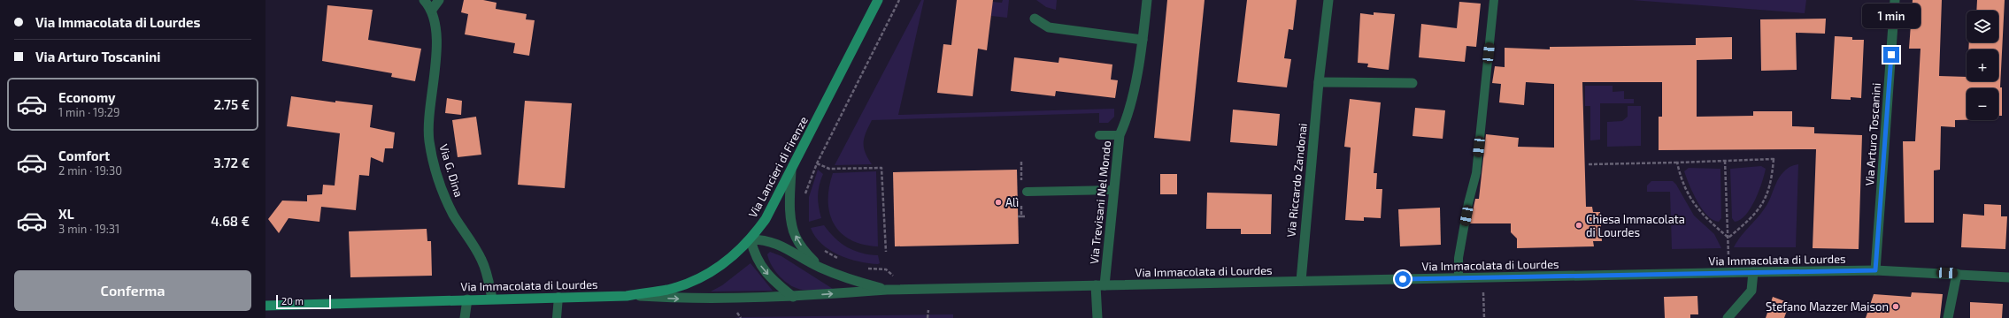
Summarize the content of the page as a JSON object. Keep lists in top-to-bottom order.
{
  "streets": {
    "main road": ["Via Lancieri di Firenze", "Via Immacolata di Lourdes"],
    "street": [
      "Via Arturo Toscanini",
      "Via G. Dina",
      "Via Riccardo Zandonai",
      "Via Trevisani Nel Mondo"
    ]
  },
  "crossings": [
    ["Via Arturo Toscanini", "Via Immacolata di Lourdes"],
    ["Via Lancieri di Firenze", "Via Immacolata di Lourdes"],
    ["Via G. Dina", "Via Immacolata di Lourdes"],
    ["Via Riccardo Zandonai", "Via Immacolata di Lourdes"],
    ["Via Trevisani Nel Mondo", "Via Immacolata di Lourdes"]
  ],
  "places": ["Alì", "Chiesa Immacolata di Lourdes", "Stefano Mazzer Maison"],
  "scale_bar": "20 m",
  "page": {
    "banner": ["Via Immacolata di Lourdes", "Via Arturo Toscanini"],
    "bubble": "1 min",
    "map_buttons": ["+", "−"],
    "list": [
      {
        "name": "Economy",
        "note": "1 min · 19:29",
        "value": "2.75 €"
      },
      {
        "name": "Comfort",
        "note": "2 min · 19:30",
        "value": "3.72 €"
      },
      {
        "name": "XL",
        "note": "3 min · 19:31",
        "value": "4.68 €"
      }
    ],
    "buttons": "Conferma",
    "scale": "20 m"
  }
}
